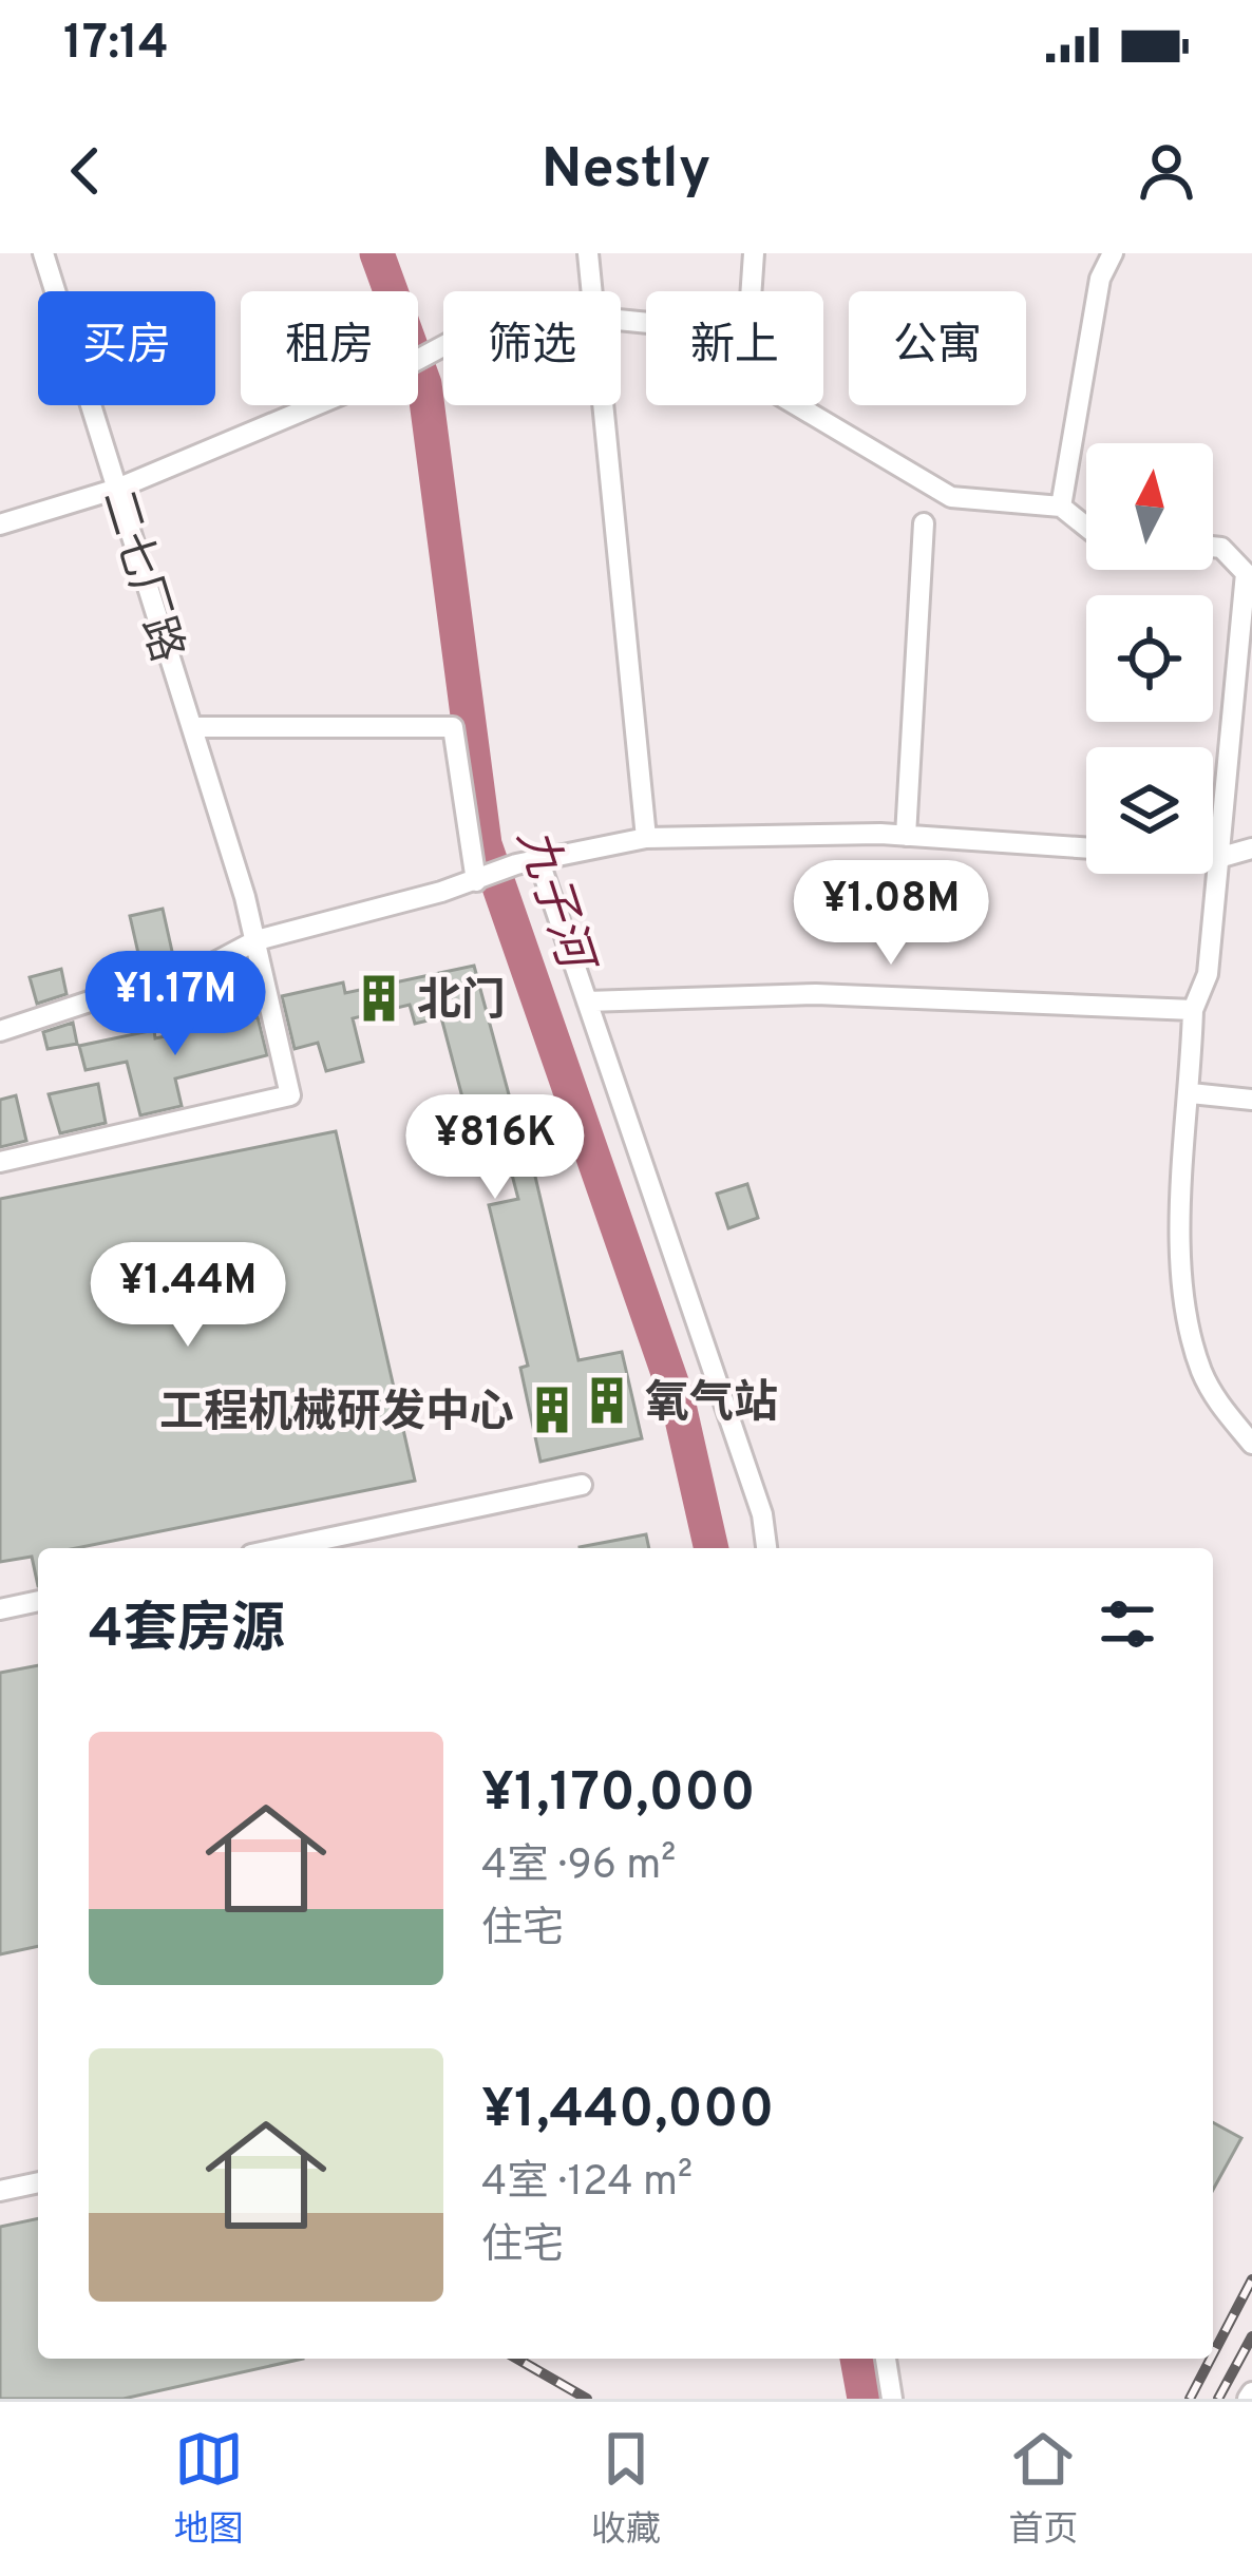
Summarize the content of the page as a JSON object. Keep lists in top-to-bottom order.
{
  "streets": {
    "street": ["二七厂路"]
  },
  "water": ["九子河"],
  "places": {
    "building": ["北门", "氧气站", "工程机械研发中心"]
  },
  "north": "top",
  "page": {
    "status": "17:14",
    "header": "Nestly",
    "chip": [
      "买房",
      "租房",
      "筛选",
      "新上",
      "公寓"
    ],
    "price": [
      "¥1.08M",
      "¥1.17M",
      "¥816K",
      "¥1.44M"
    ],
    "heading": "4套房源",
    "list": [
      {
        "name": "¥1,170,000",
        "note": "4室 · 96 m² · 住宅"
      },
      {
        "name": "¥1,440,000",
        "note": "4室 · 124 m² · 住宅"
      }
    ],
    "tabs": ["地图", "收藏", "首页"]
  }
}
